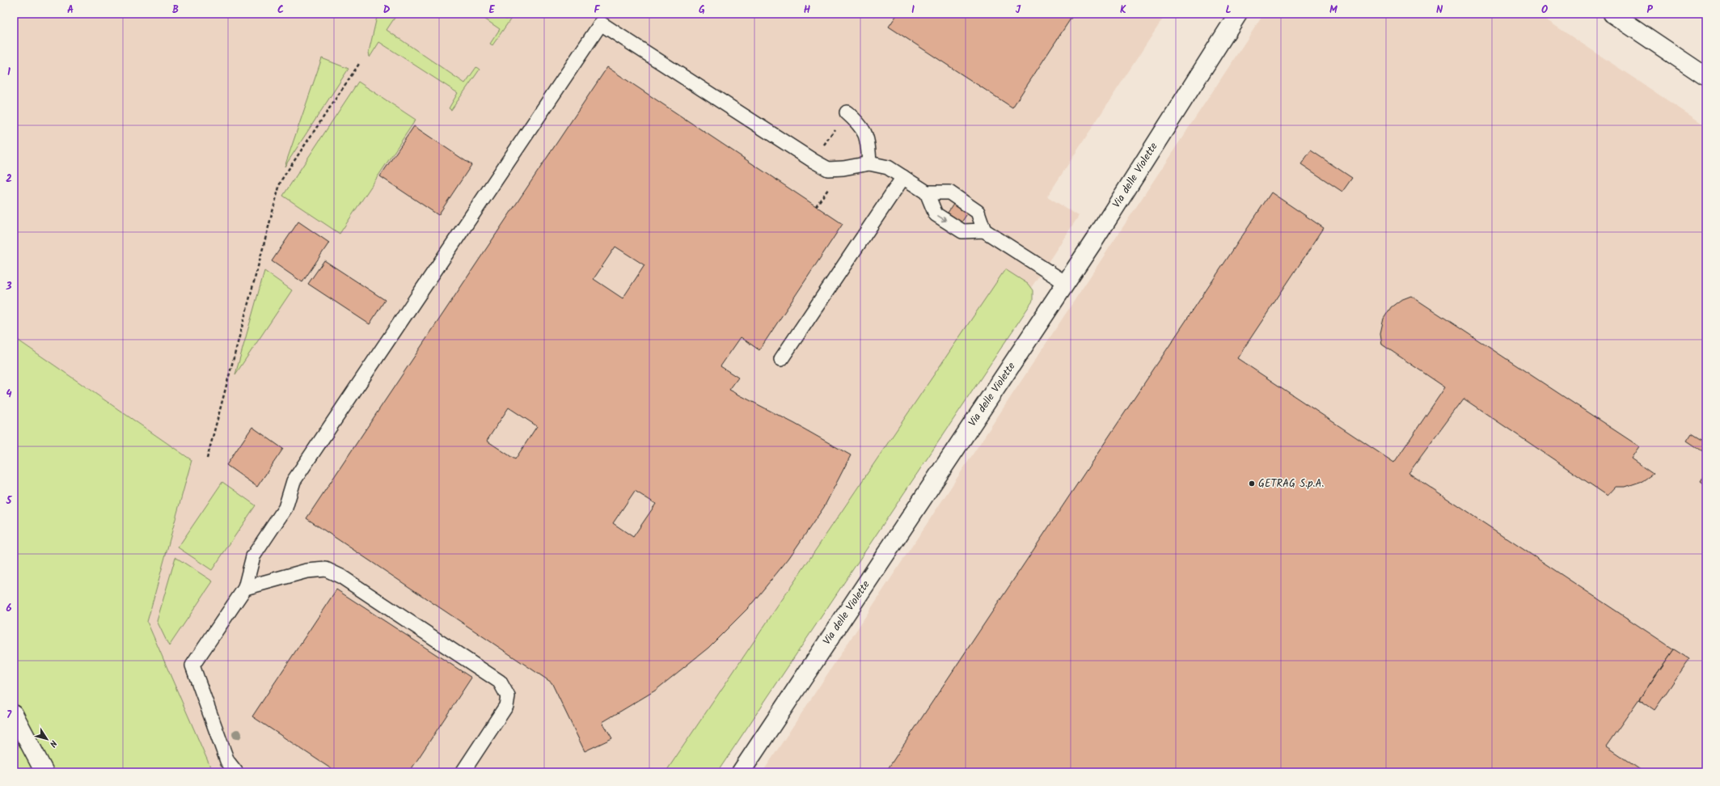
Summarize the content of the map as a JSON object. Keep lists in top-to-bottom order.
{
  "streets": {
    "street": ["Via delle Violette"]
  },
  "places": ["GETRAG S.p.A."],
  "north": "bottom right",
  "grid": {
    "columns": [
      "A",
      "B",
      "C",
      "D",
      "E",
      "F",
      "G",
      "H",
      "I",
      "J",
      "K",
      "L",
      "M",
      "N",
      "O",
      "P"
    ],
    "rows": [
      "1",
      "2",
      "3",
      "4",
      "5",
      "6",
      "7"
    ]
  }
}
